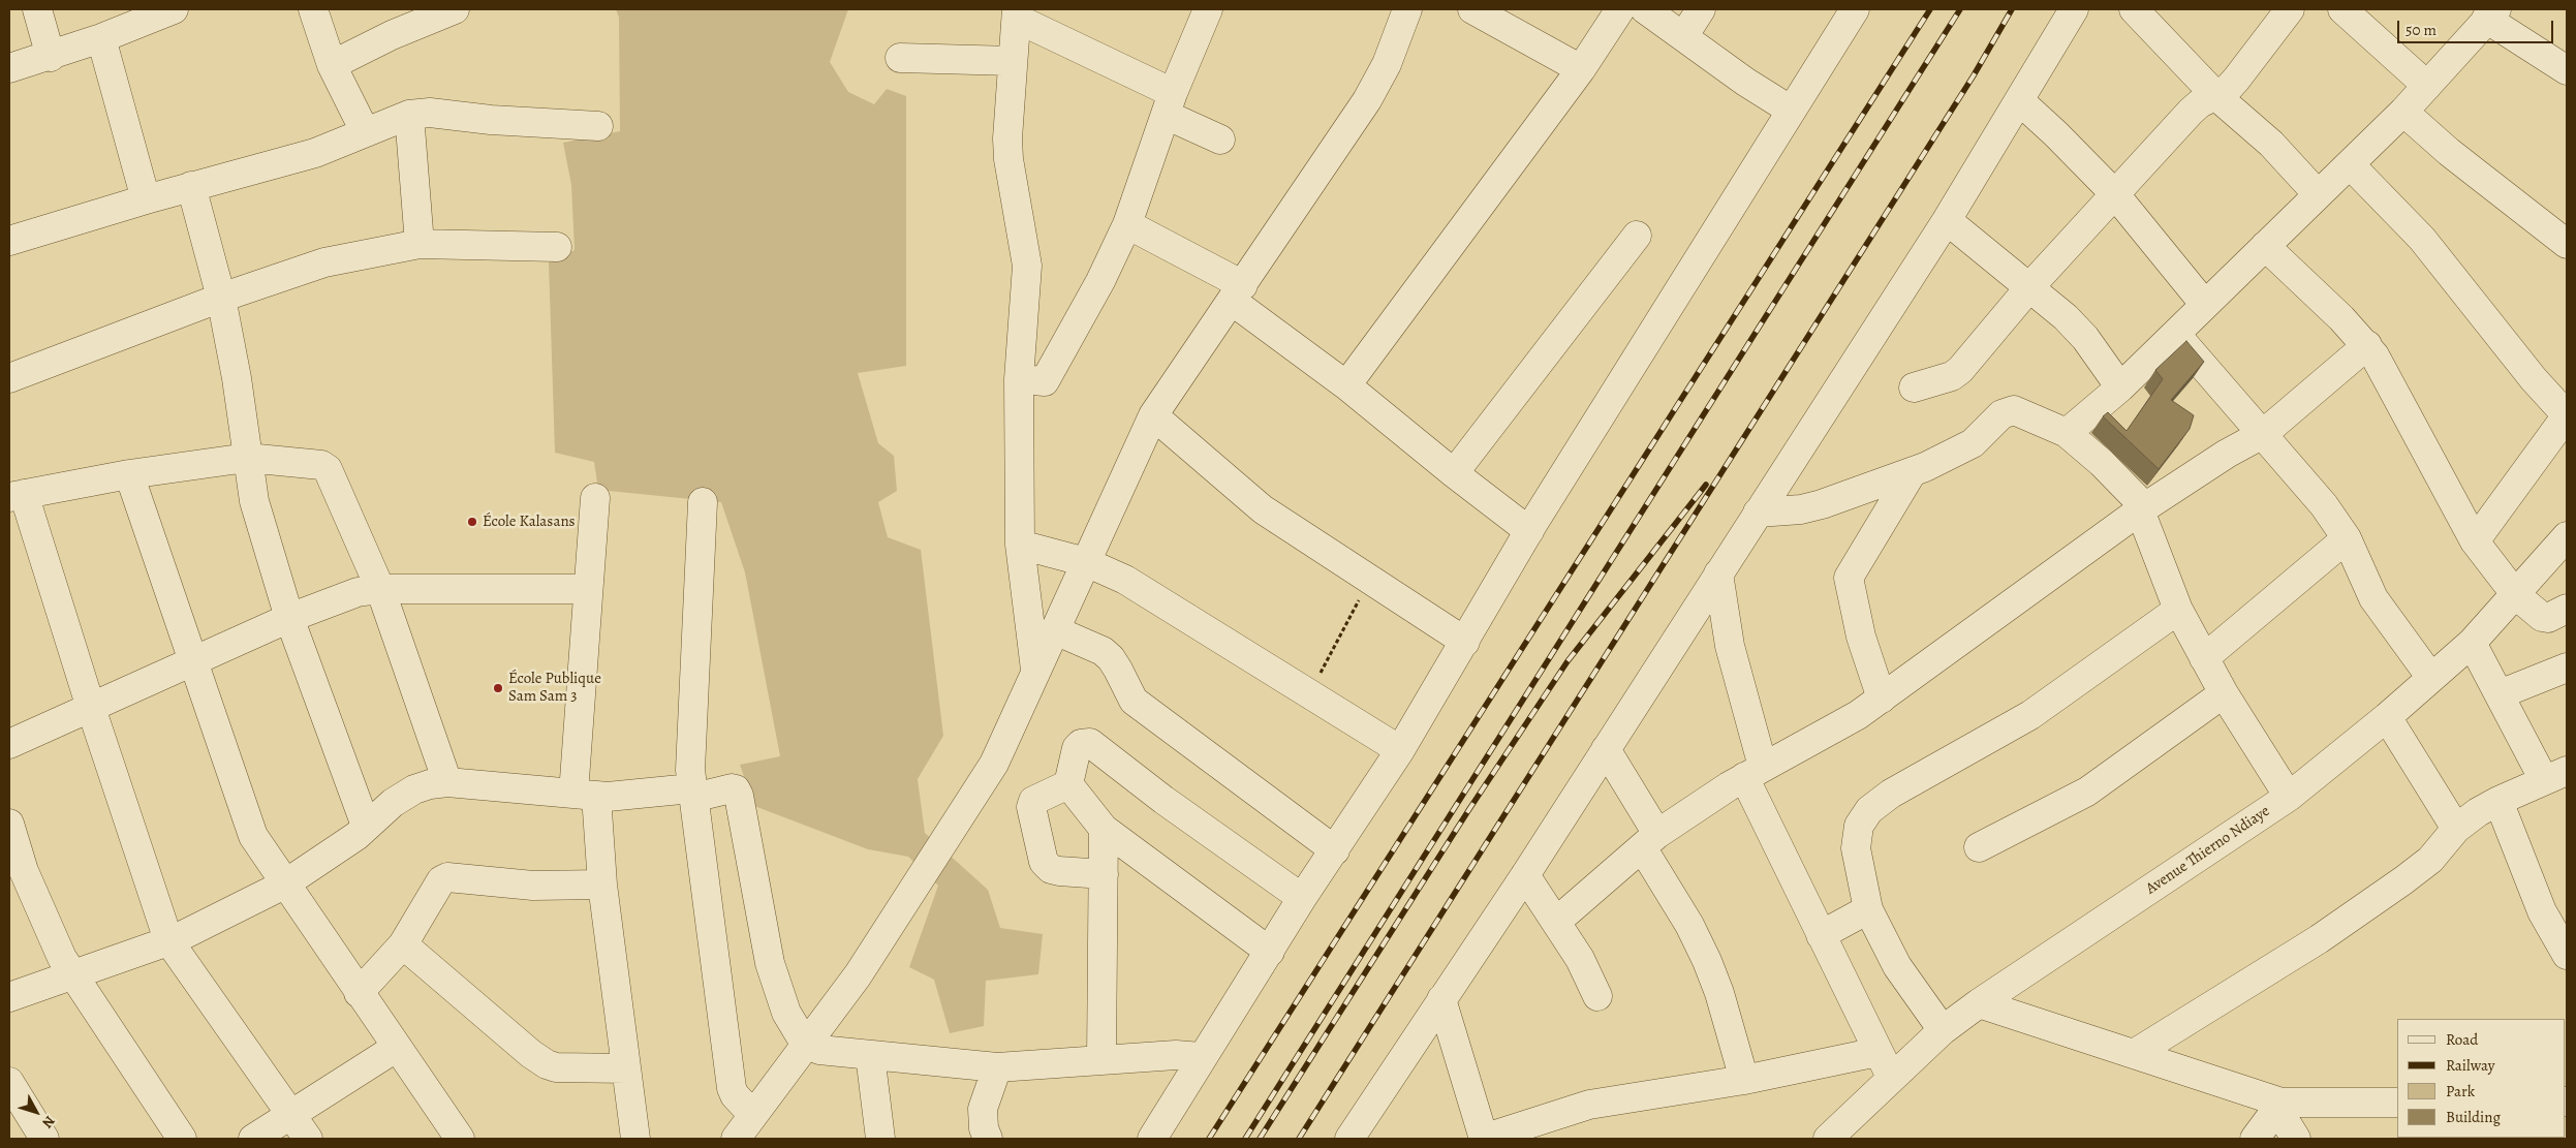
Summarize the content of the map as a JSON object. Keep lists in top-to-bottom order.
{
  "streets": {
    "street": ["Avenue Thierno Ndiaye"]
  },
  "places": ["École Kalasans", "École Publique Sam Sam 3"],
  "legend": [
    "Road",
    "Railway",
    "Park",
    "Building"
  ],
  "scale_bar": "50 m",
  "north": "bottom right"
}
